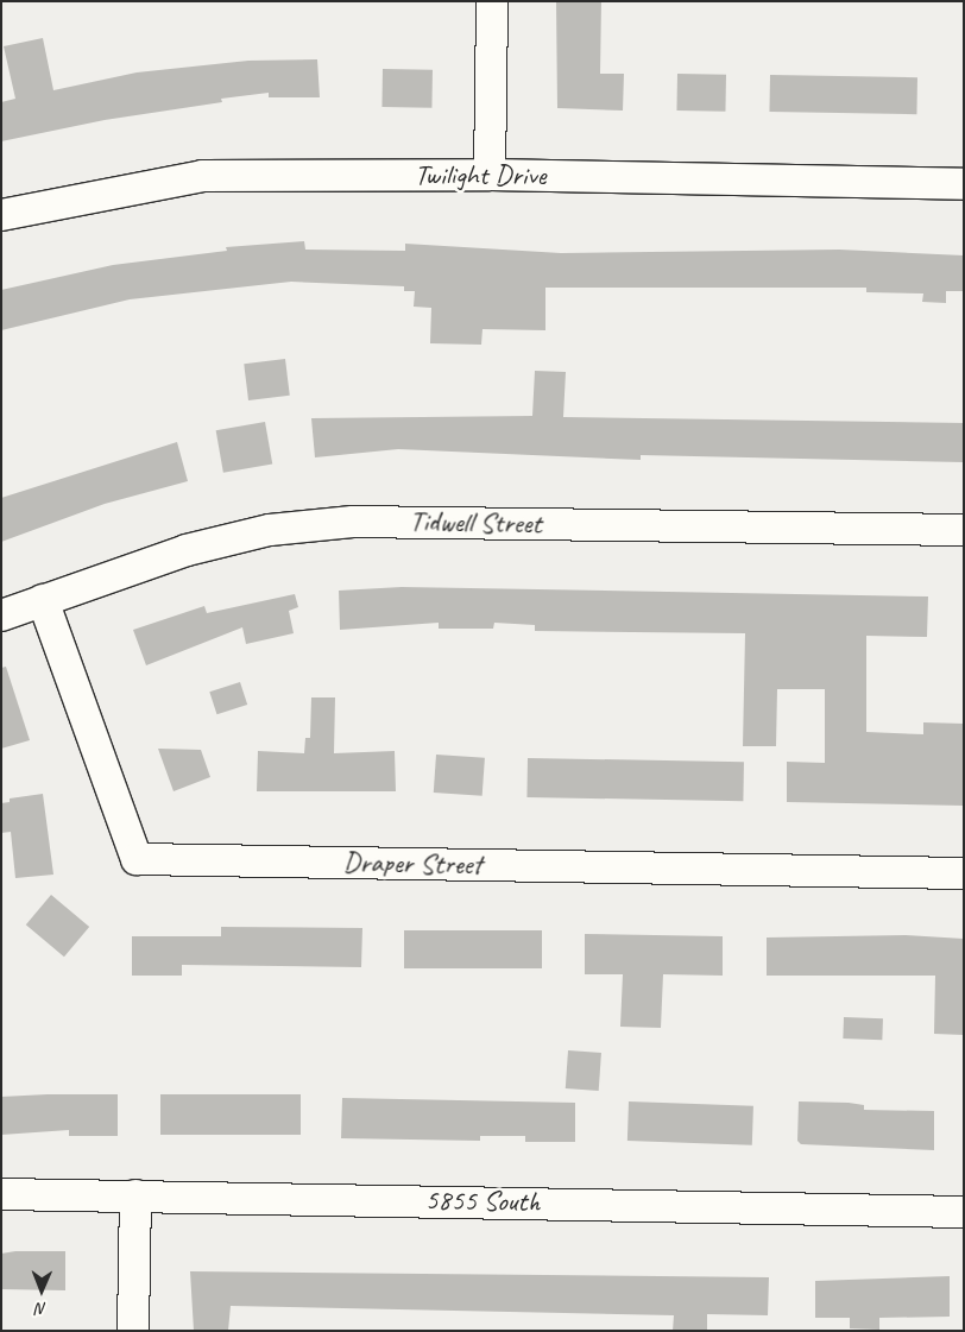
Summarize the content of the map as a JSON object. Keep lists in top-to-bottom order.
{
  "streets": {
    "street": [
      "Twilight Drive",
      "Tidwell Street",
      "Draper Street",
      "5855 South"
    ]
  },
  "crossings": [
    ["Tidwell Street", "Draper Street"]
  ],
  "north": "bottom"
}
